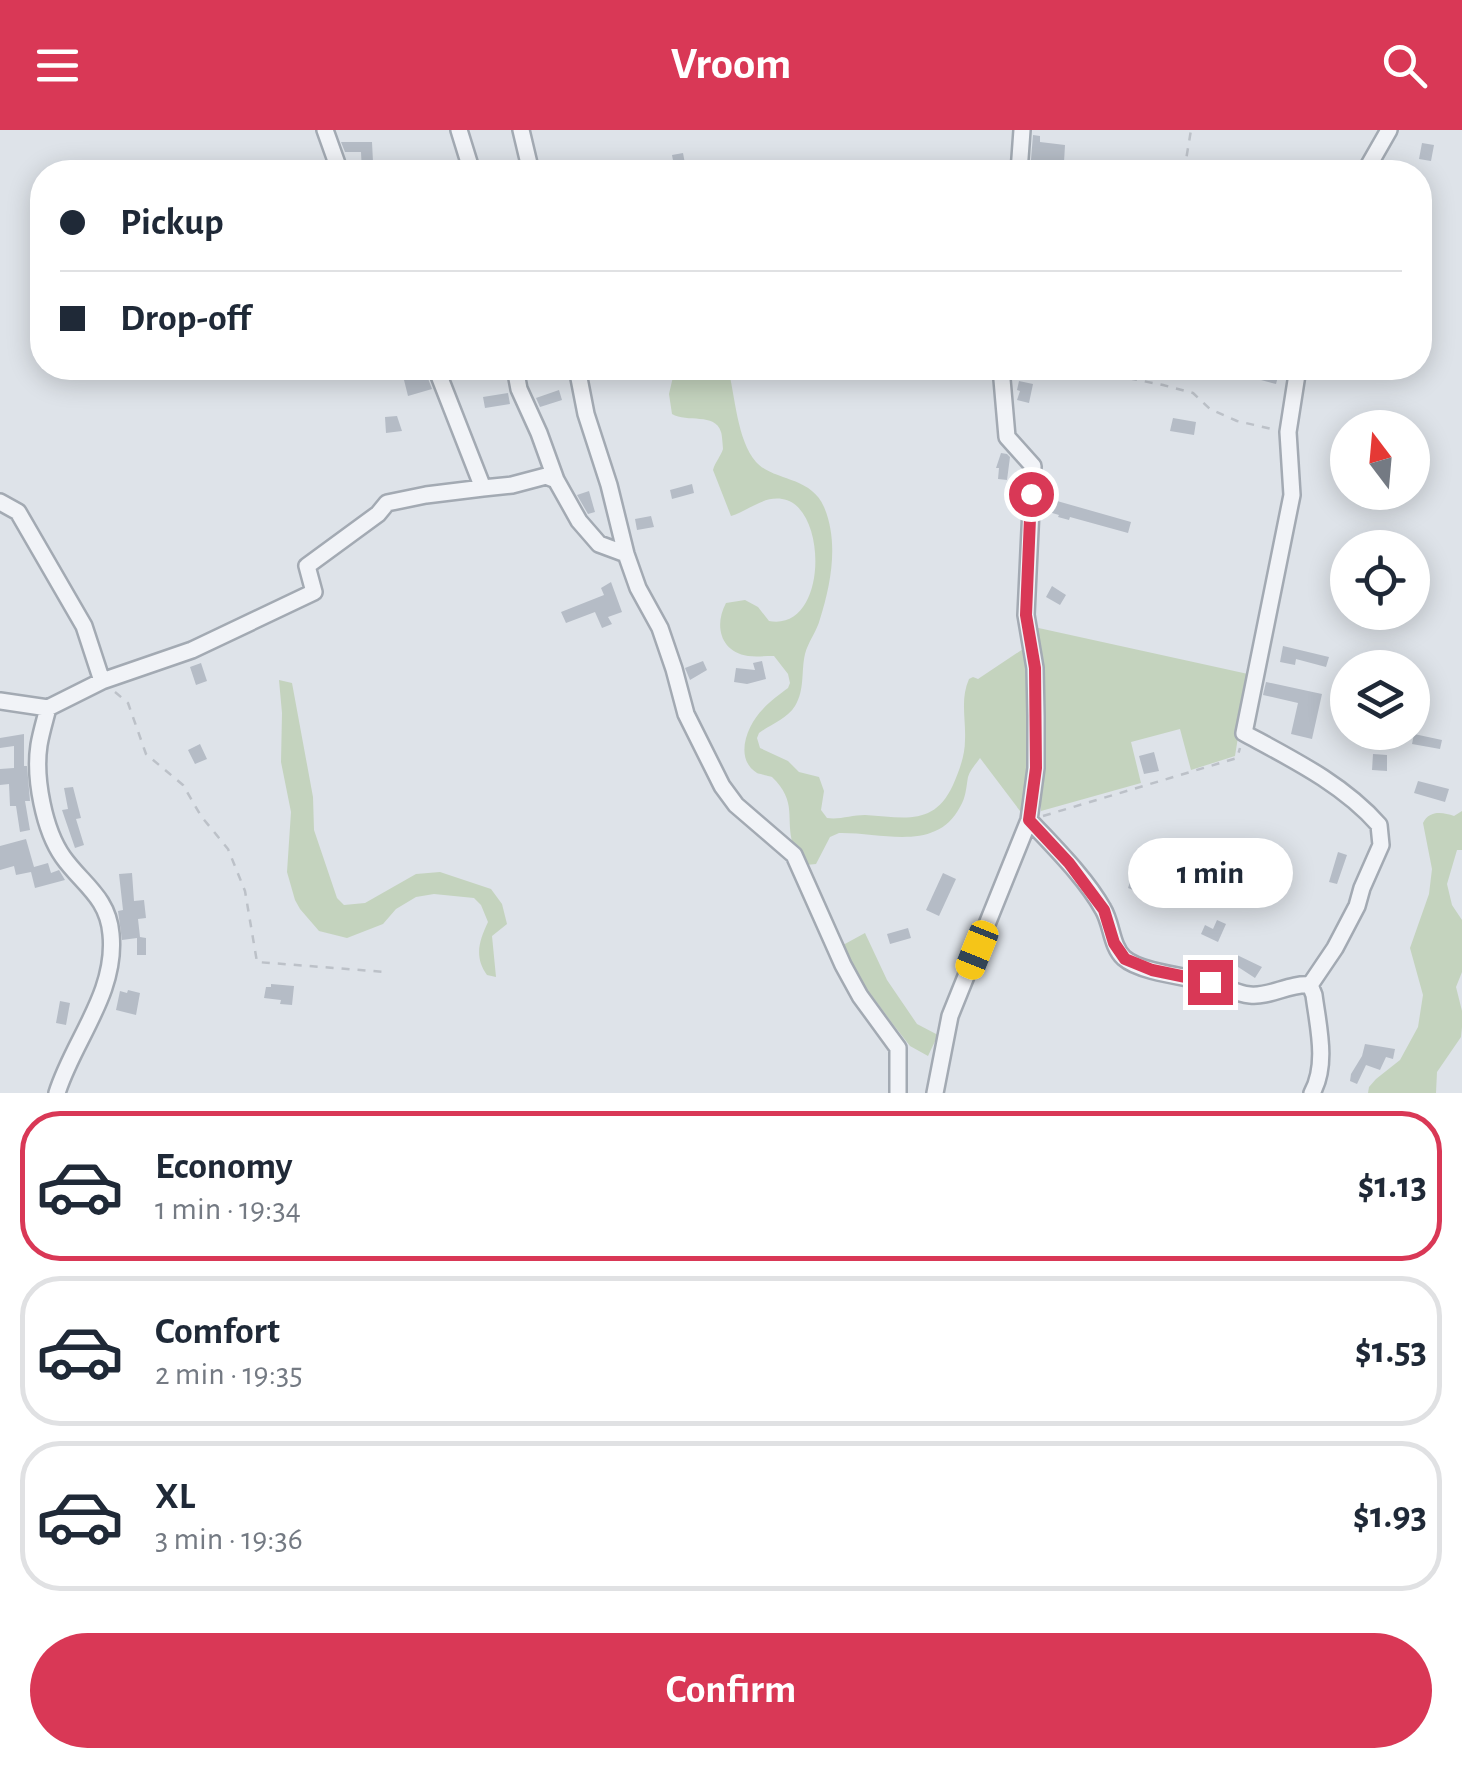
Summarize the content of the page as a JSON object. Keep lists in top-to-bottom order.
{
  "north": "top",
  "page": {
    "header": "Vroom",
    "banner": ["Pickup", "Drop-off"],
    "bubble": "1 min",
    "list": [
      {
        "name": "Economy",
        "note": "1 min · 19:34",
        "value": "$1.13"
      },
      {
        "name": "Comfort",
        "note": "2 min · 19:35",
        "value": "$1.53"
      },
      {
        "name": "XL",
        "note": "3 min · 19:36",
        "value": "$1.93"
      }
    ],
    "buttons": "Confirm"
  }
}
